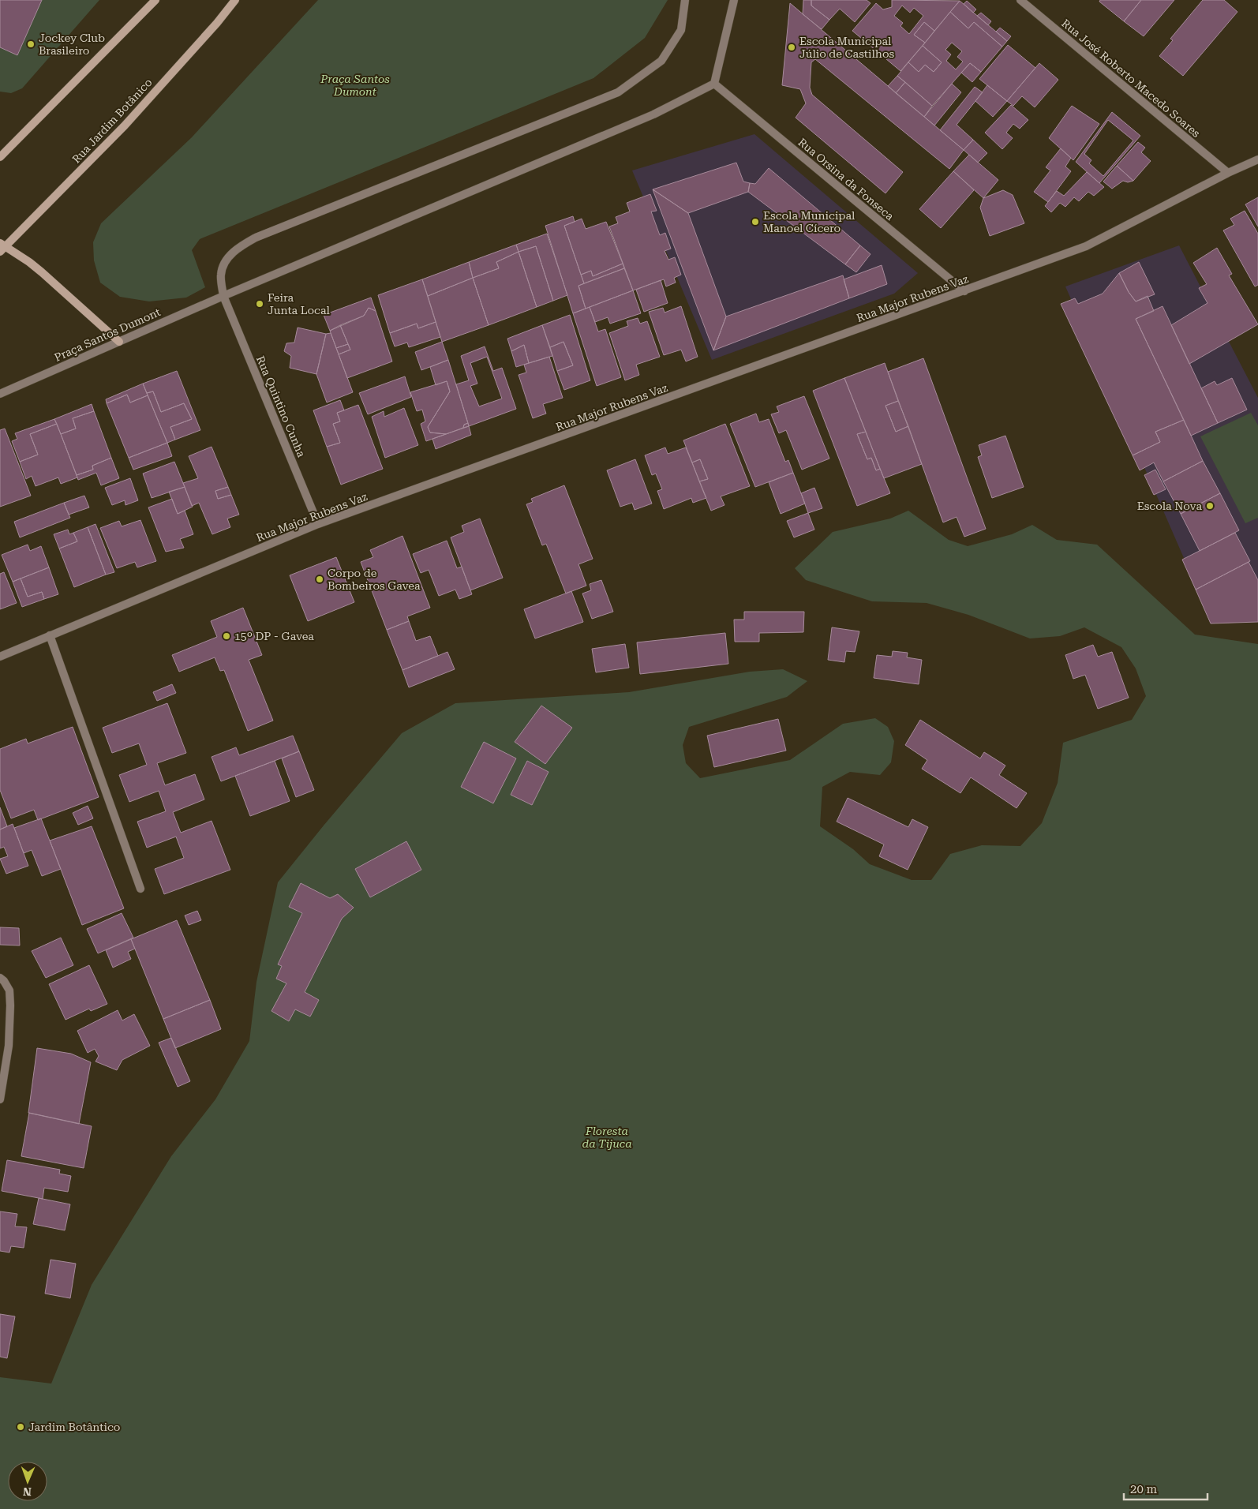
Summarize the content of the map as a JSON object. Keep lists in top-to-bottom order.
{
  "streets": {
    "main road": ["Rua Jardim Botânico"],
    "street": [
      "Rua José Roberto Macedo Soares",
      "Rua Orsina da Fonseca",
      "Rua Major Rubens Vaz",
      "Praça Santos Dumont",
      "Rua Quintino Cunha"
    ]
  },
  "crossings": [
    ["Rua José Roberto Macedo Soares", "Rua Major Rubens Vaz"],
    ["Rua Orsina da Fonseca", "Rua Major Rubens Vaz"],
    ["Rua Orsina da Fonseca", "Praça Santos Dumont"],
    ["Rua Major Rubens Vaz", "Rua Quintino Cunha"],
    ["Praça Santos Dumont", "Rua Quintino Cunha"]
  ],
  "parks": ["Praça Santos Dumont", "Floresta da Tijuca"],
  "places": [
    "Jockey Club Brasileiro",
    "Escola Municipal Júlio de Castilhos",
    "Escola Municipal Manoel Cícero",
    "Feira Junta Local",
    "Escola Nova",
    "Corpo de Bombeiros Gavea",
    "15º DP - Gavea",
    "Jardim Botântico"
  ],
  "scale_bar": "20 m",
  "north": "bottom"
}
